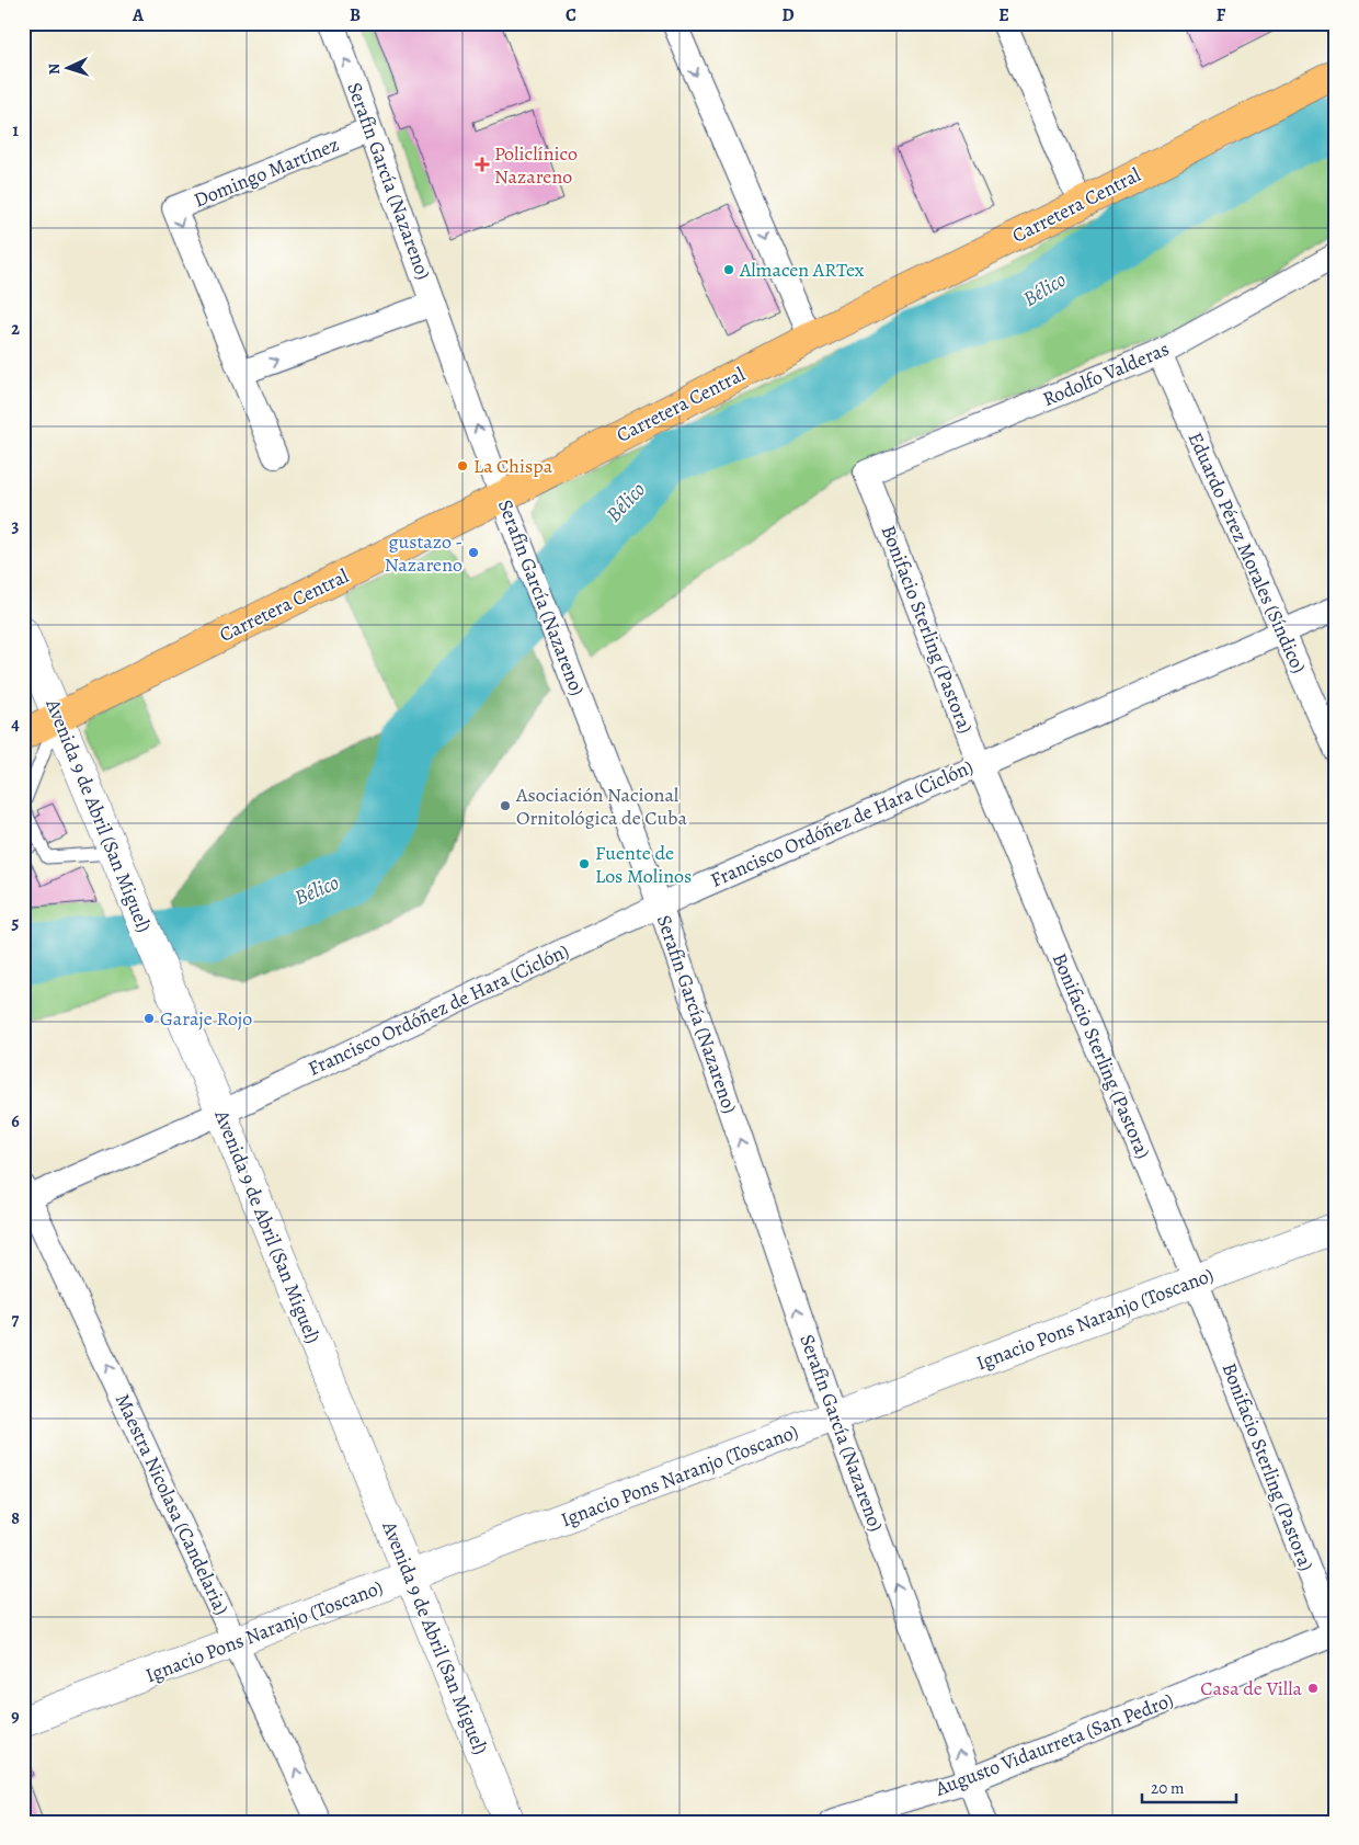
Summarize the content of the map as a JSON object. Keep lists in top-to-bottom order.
{
  "streets": {
    "main road": ["Carretera Central"],
    "street": [
      "Domingo Martínez",
      "Serafín García (Nazareno)",
      "Rodolfo Valderas",
      "Eduardo Pérez Morales (Síndico)",
      "Bonifacio Sterling (Pastora)",
      "Avenida 9 de Abril (San Miguel)",
      "Francisco Ordóñez de Hara (Ciclón)",
      "Ignacio Pons Naranjo (Toscano)",
      "Maestra Nicolasa (Candelaria)",
      "Augusto Vidaurreta (San Pedro)"
    ]
  },
  "crossings": [
    ["Domingo Martínez", "Serafín García (Nazareno)"],
    ["Serafín García (Nazareno)", "Carretera Central"],
    ["Serafín García (Nazareno)", "Francisco Ordóñez de Hara (Ciclón)"],
    ["Serafín García (Nazareno)", "Ignacio Pons Naranjo (Toscano)"],
    ["Serafín García (Nazareno)", "Augusto Vidaurreta (San Pedro)"],
    ["Carretera Central", "Avenida 9 de Abril (San Miguel)"],
    ["Rodolfo Valderas", "Eduardo Pérez Morales (Síndico)"],
    ["Rodolfo Valderas", "Bonifacio Sterling (Pastora)"],
    ["Eduardo Pérez Morales (Síndico)", "Francisco Ordóñez de Hara (Ciclón)"],
    ["Bonifacio Sterling (Pastora)", "Francisco Ordóñez de Hara (Ciclón)"],
    ["Bonifacio Sterling (Pastora)", "Ignacio Pons Naranjo (Toscano)"],
    ["Bonifacio Sterling (Pastora)", "Augusto Vidaurreta (San Pedro)"],
    ["Avenida 9 de Abril (San Miguel)", "Francisco Ordóñez de Hara (Ciclón)"],
    ["Avenida 9 de Abril (San Miguel)", "Ignacio Pons Naranjo (Toscano)"],
    ["Francisco Ordóñez de Hara (Ciclón)", "Maestra Nicolasa (Candelaria)"],
    ["Ignacio Pons Naranjo (Toscano)", "Maestra Nicolasa (Candelaria)"]
  ],
  "one_way": ["Serafín García (Nazareno)", "Maestra Nicolasa (Candelaria)"],
  "water": ["Bélico"],
  "places": {
    "health": ["Policlínico Nazareno"],
    "other": [
      "Almacen ARTex",
      "La Chispa",
      "gustazo - Nazareno",
      "Asociación Nacional Ornitológica de Cuba",
      "Fuente de Los Molinos",
      "Garaje Rojo",
      "Casa de Villa"
    ]
  },
  "scale_bar": "20 m",
  "north": "left",
  "grid": {
    "columns": [
      "A",
      "B",
      "C",
      "D",
      "E",
      "F"
    ],
    "rows": [
      "1",
      "2",
      "3",
      "4",
      "5",
      "6",
      "7",
      "8",
      "9"
    ]
  }
}
